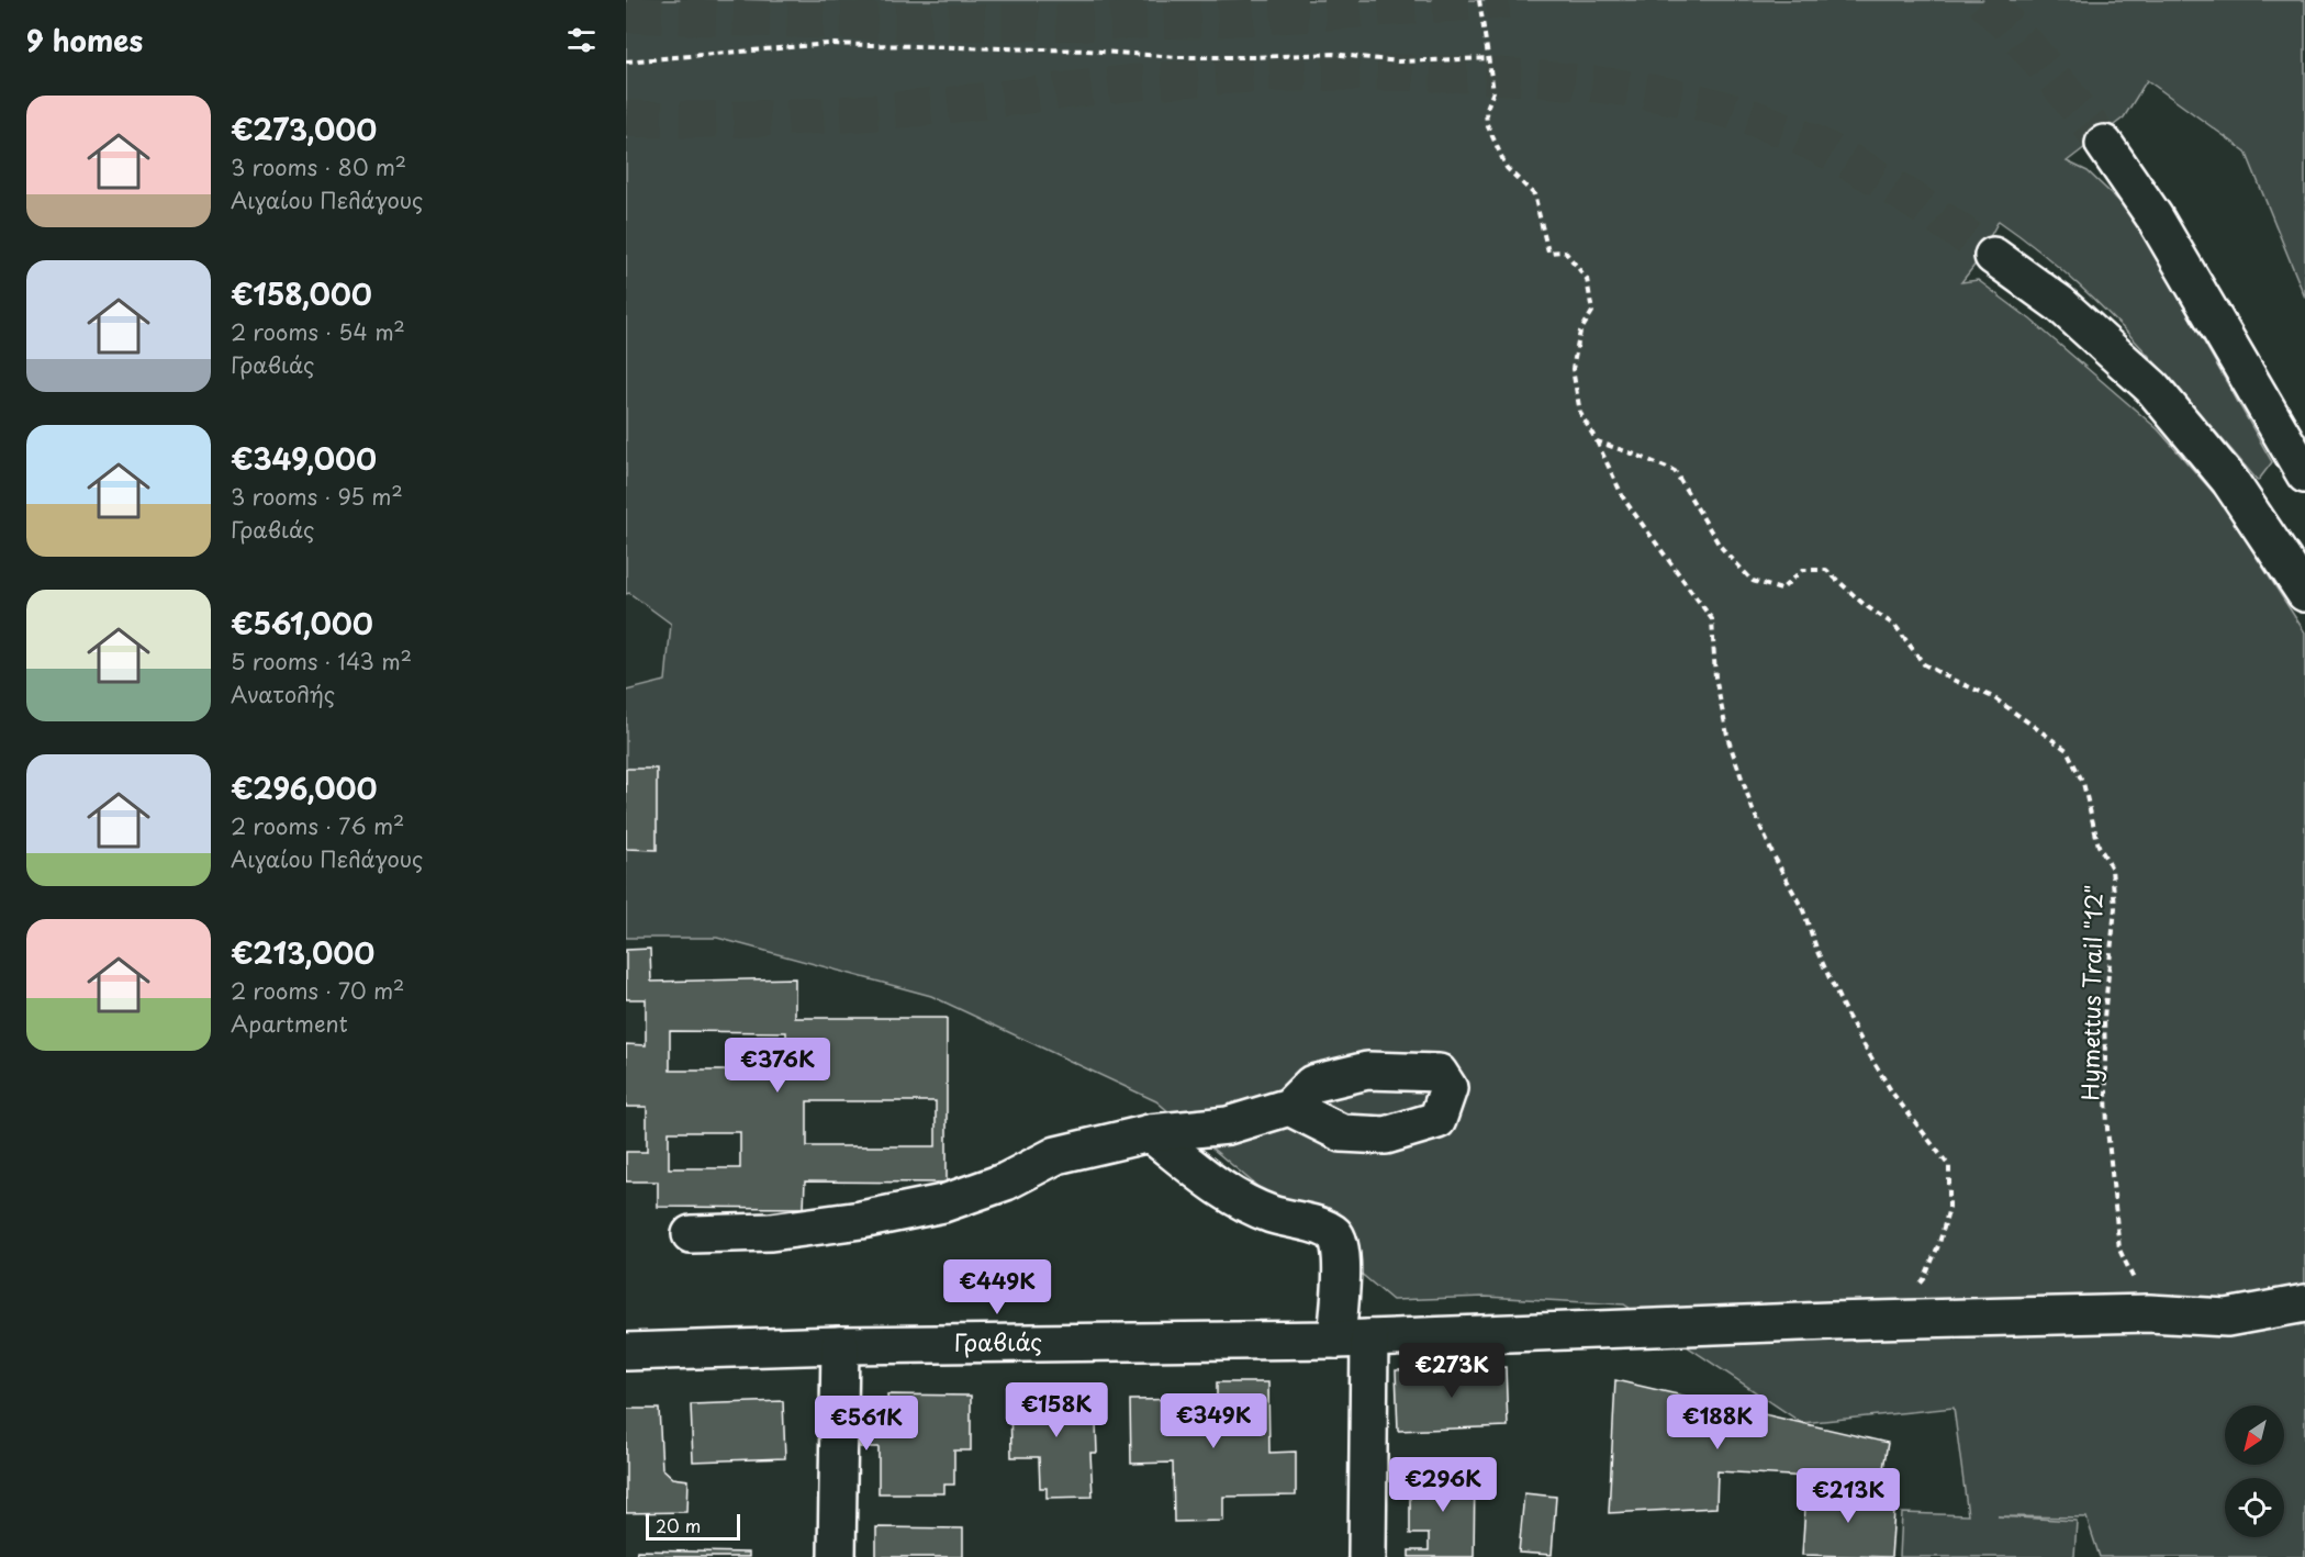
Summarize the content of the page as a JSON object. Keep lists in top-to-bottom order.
{
  "streets": {
    "main road": ["Γραβιάς"],
    "path": ["Hymettus Trail \"12\""]
  },
  "crossings": [
    ["Hymettus Trail \"12\"", "Γραβιάς"]
  ],
  "scale_bar": "20 m",
  "north": "bottom left",
  "page": {
    "heading": "9 homes",
    "list": [
      {
        "name": "€273,000",
        "note": "3 rooms · 80 m² · Αιγαίου Πελάγους"
      },
      {
        "name": "€158,000",
        "note": "2 rooms · 54 m² · Γραβιάς"
      },
      {
        "name": "€349,000",
        "note": "3 rooms · 95 m² · Γραβιάς"
      },
      {
        "name": "€561,000",
        "note": "5 rooms · 143 m² · Ανατολής"
      },
      {
        "name": "€296,000",
        "note": "2 rooms · 76 m² · Αιγαίου Πελάγους"
      },
      {
        "name": "€213,000",
        "note": "2 rooms · 70 m² · Apartment"
      }
    ],
    "price": [
      "€376K",
      "€449K",
      "€273K",
      "€158K",
      "€349K",
      "€188K",
      "€561K",
      "€296K",
      "€213K"
    ],
    "scale": "20 m"
  }
}
